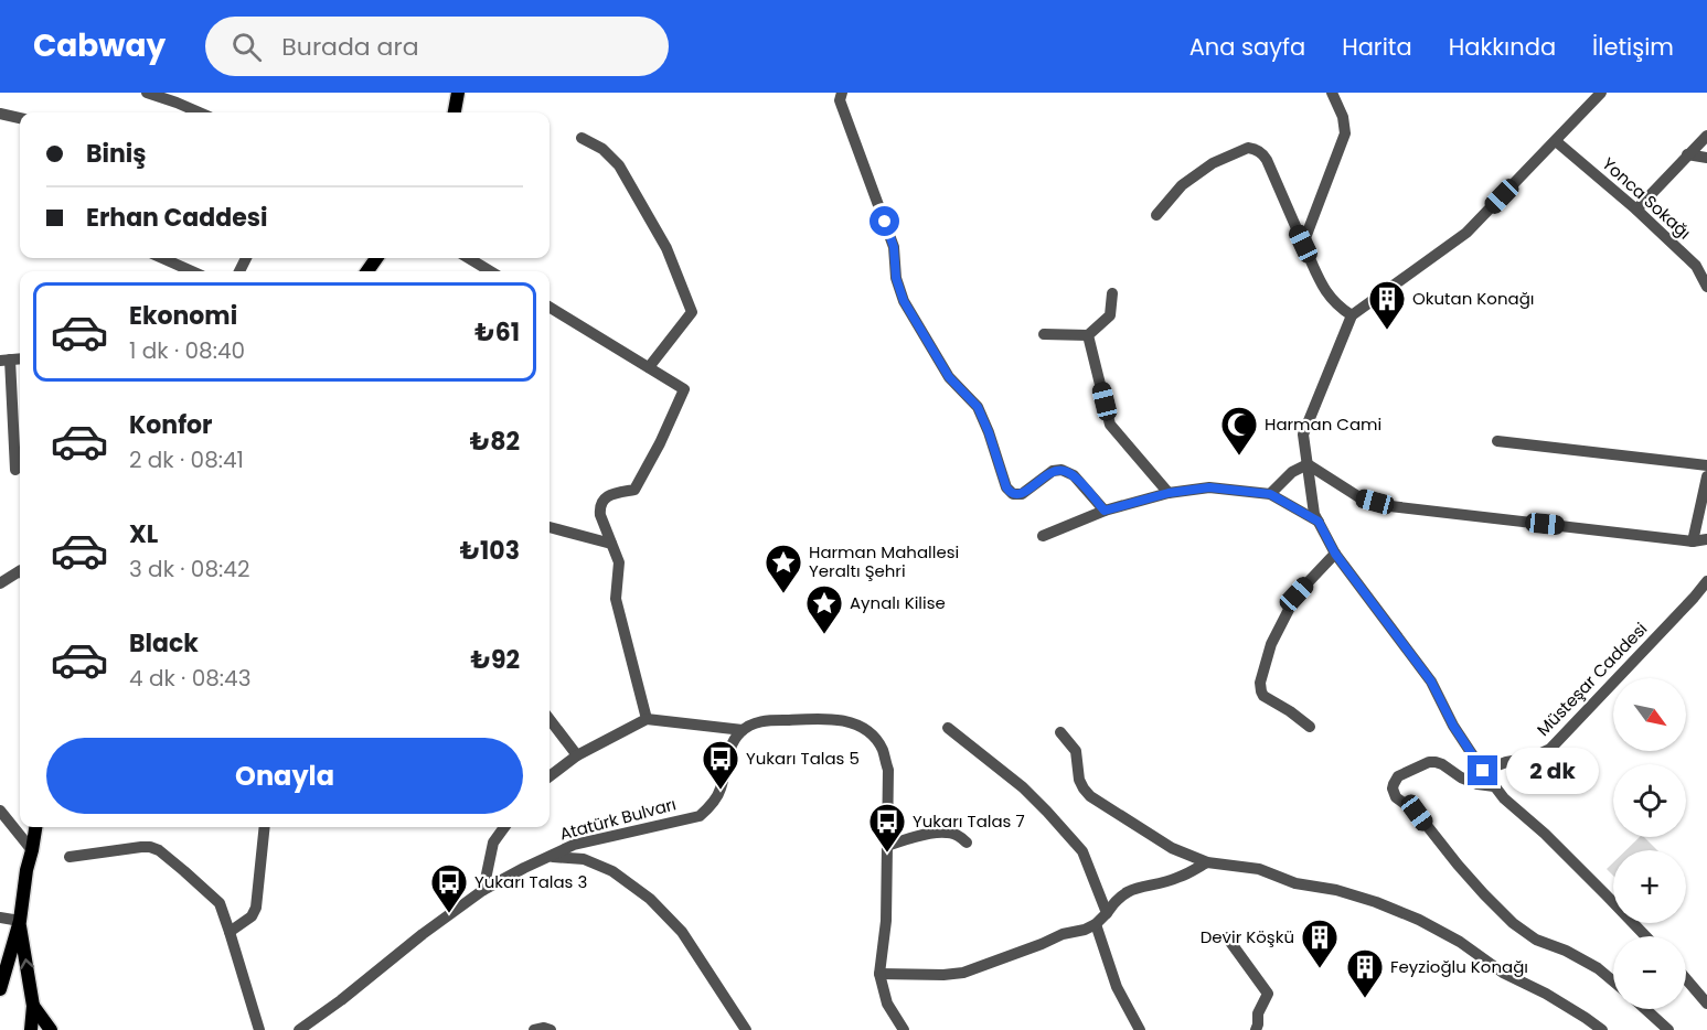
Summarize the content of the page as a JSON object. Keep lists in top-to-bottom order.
{
  "streets": {
    "street": ["Yonca Sokağı", "Müsteşar Caddesi", "Atatürk Bulvarı"]
  },
  "places": {
    "building": ["Okutan Konağı", "Devir Köşkü", "Feyzioğlu Konağı"],
    "mosque": ["Harman Cami"],
    "place": ["Harman Mahallesi Yeraltı Şehri", "Aynalı Kilise"],
    "bus stop": ["Yukarı Talas 5", "Yukarı Talas 7", "Yukarı Talas 3"]
  },
  "north": "bottom right",
  "page": {
    "header": "Cabway",
    "search": "Burada ara",
    "nav": [
      "Ana sayfa",
      "Harita",
      "Hakkında",
      "İletişim"
    ],
    "banner": ["Biniş", "Erhan Caddesi"],
    "list": [
      {
        "name": "Ekonomi",
        "note": "1 dk · 08:40",
        "value": "₺61"
      },
      {
        "name": "Konfor",
        "note": "2 dk · 08:41",
        "value": "₺82"
      },
      {
        "name": "XL",
        "note": "3 dk · 08:42",
        "value": "₺103"
      },
      {
        "name": "Black",
        "note": "4 dk · 08:43",
        "value": "₺92"
      }
    ],
    "map_buttons": ["+", "−"],
    "buttons": "Onayla",
    "bubble": "2 dk"
  }
}
